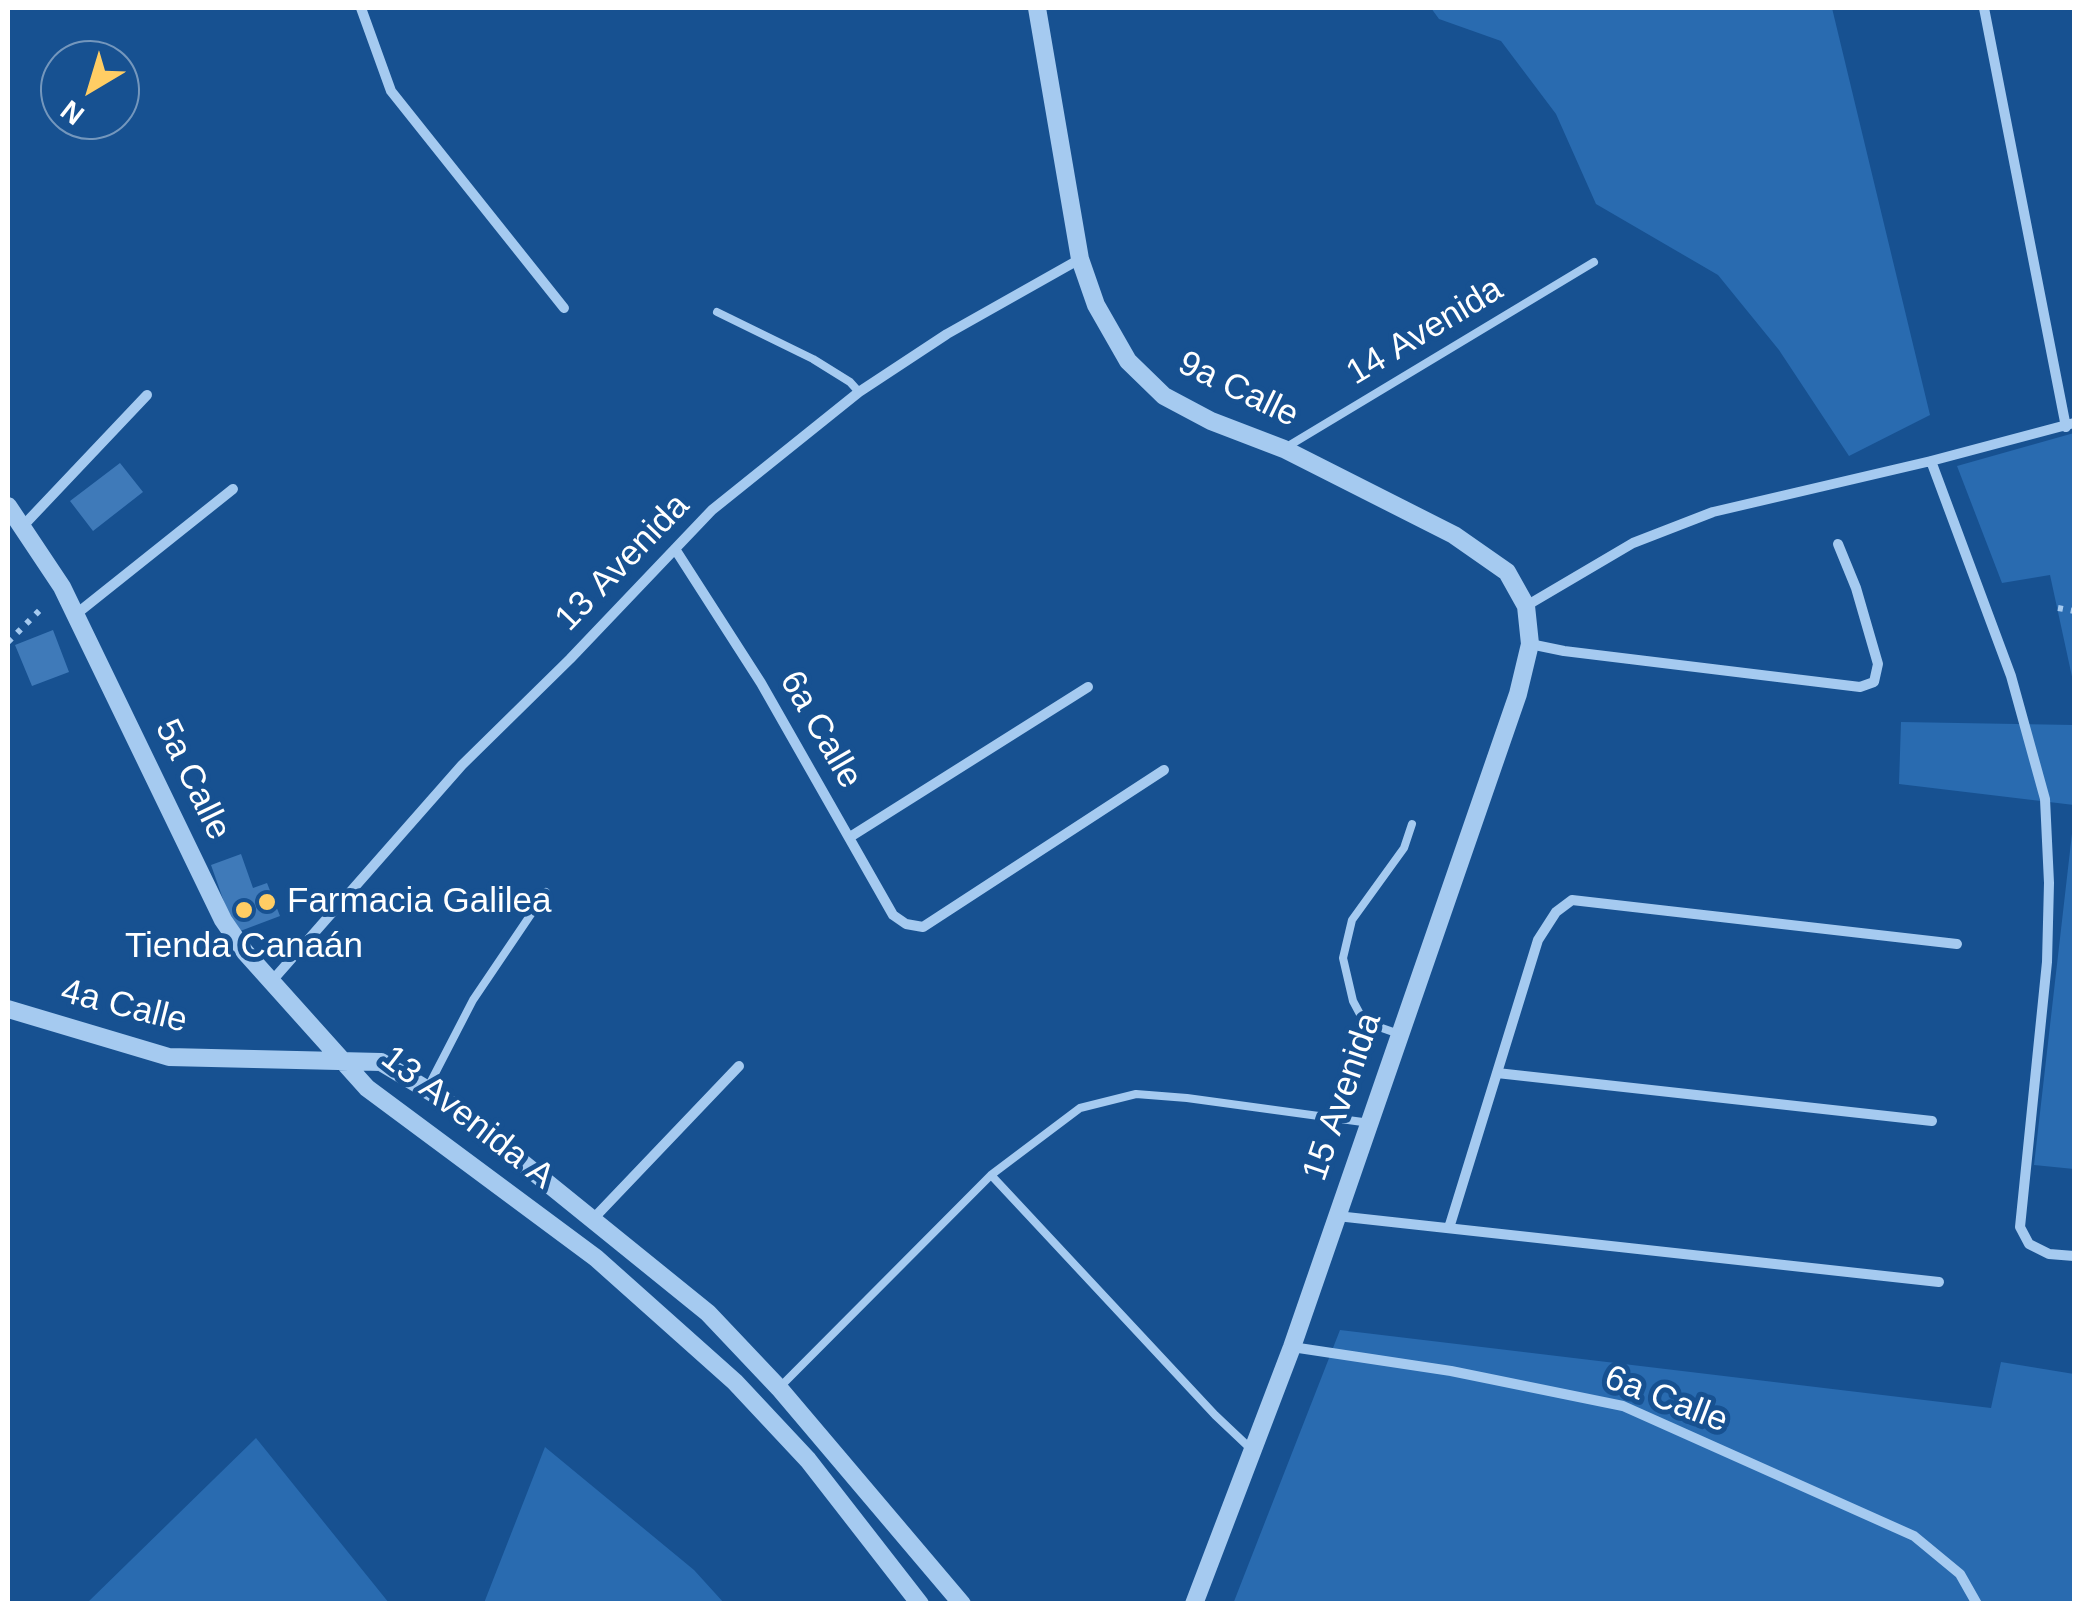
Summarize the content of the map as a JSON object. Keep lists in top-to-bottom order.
{
  "streets": {
    "street": [
      "9a Calle",
      "13 Avenida",
      "6a Calle",
      "5a Calle",
      "4a Calle",
      "15 Avenida",
      "13 Avenida A"
    ],
    "lane": ["14 Avenida"]
  },
  "crossings": [
    ["14 Avenida", "9a Calle"],
    ["9a Calle", "13 Avenida"],
    ["9a Calle", "15 Avenida"],
    ["13 Avenida", "6a Calle"],
    ["13 Avenida", "5a Calle"],
    ["6a Calle", "15 Avenida"],
    ["5a Calle", "4a Calle"],
    ["5a Calle", "13 Avenida A"],
    ["4a Calle", "13 Avenida A"]
  ],
  "places": ["Farmacia Galilea", "Tienda Canaán"],
  "north": "bottom left"
}
